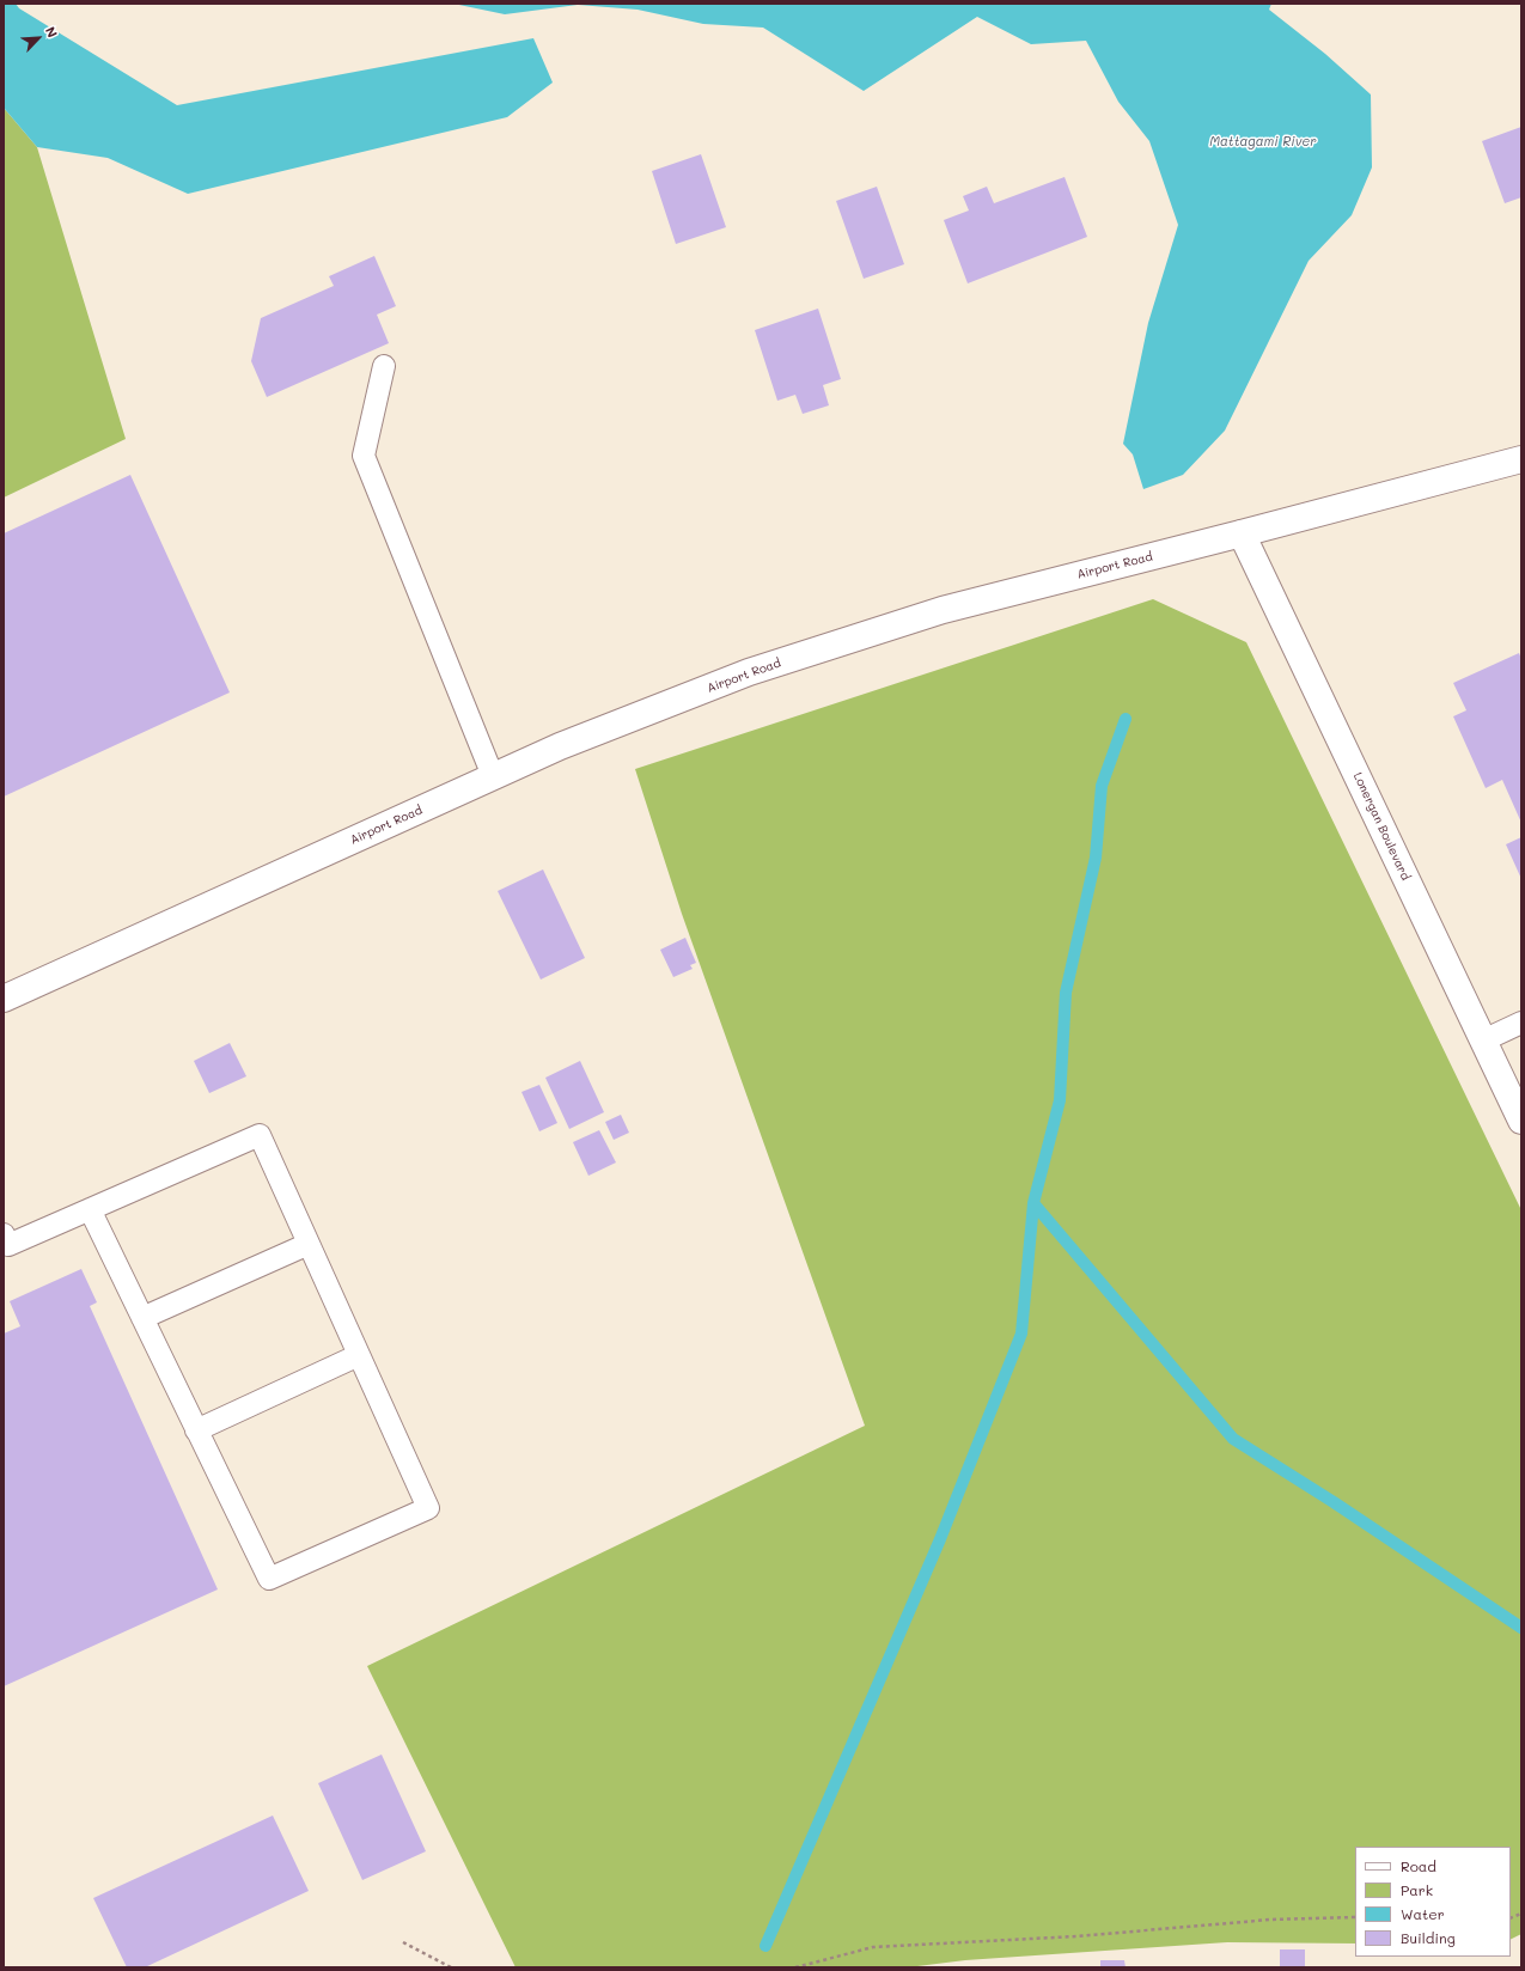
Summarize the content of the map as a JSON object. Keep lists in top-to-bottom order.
{
  "streets": {
    "main road": ["Airport Road", "Lonergan Boulevard"]
  },
  "crossings": [
    ["Airport Road", "Lonergan Boulevard"]
  ],
  "water": ["Mattagami River"],
  "legend": [
    "Road",
    "Park",
    "Water",
    "Building"
  ],
  "north": "top right"
}
